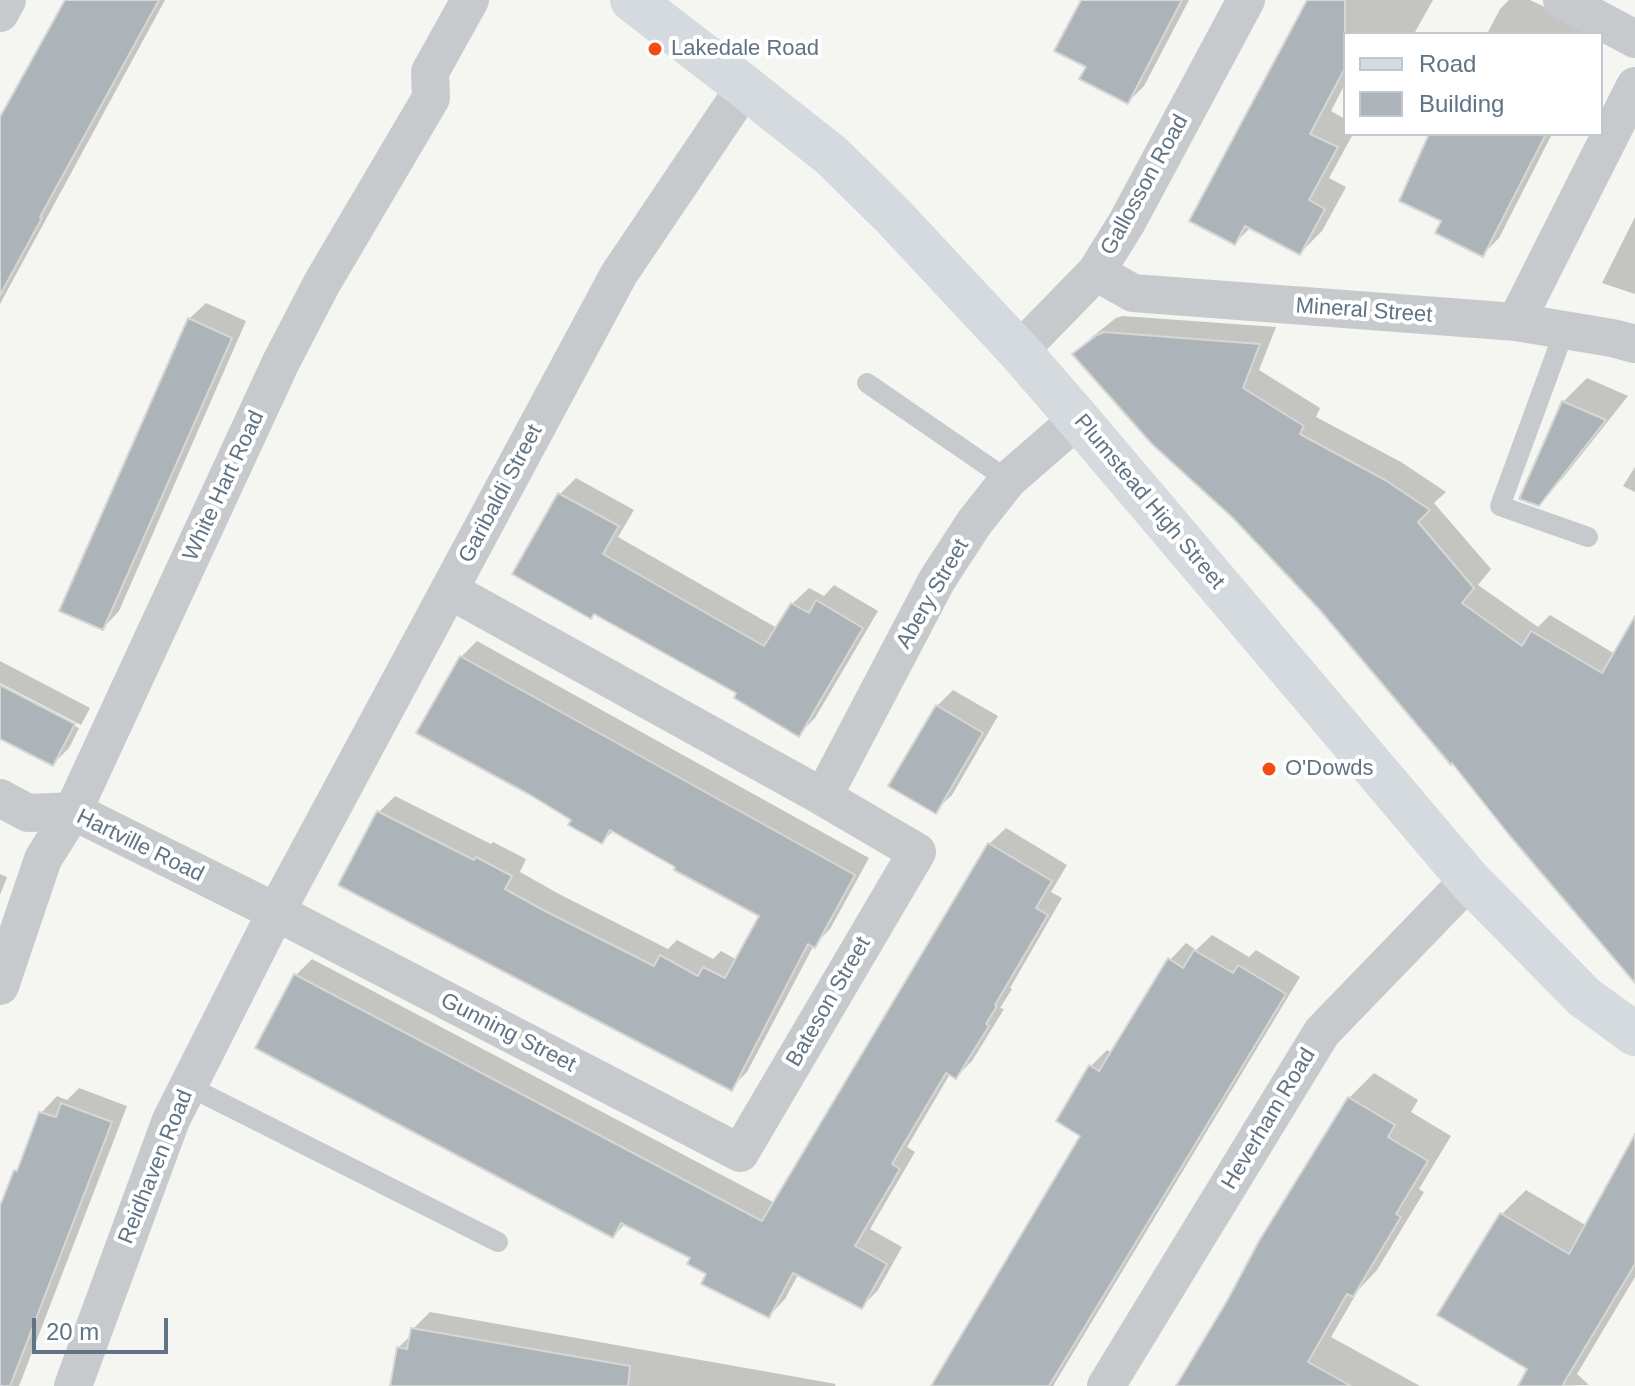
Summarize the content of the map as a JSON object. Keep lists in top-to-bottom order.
{
  "streets": {
    "main road": ["Plumstead High Street"],
    "street": [
      "Gallosson Road",
      "Mineral Street",
      "White Hart Road",
      "Garibaldi Street",
      "Abery Street",
      "Hartville Road",
      "Bateson Street",
      "Gunning Street",
      "Heverham Road",
      "Reidhaven Road"
    ]
  },
  "crossings": [
    ["Gallosson Road", "Mineral Street"],
    ["Gallosson Road", "Plumstead High Street"],
    ["White Hart Road", "Hartville Road"],
    ["Garibaldi Street", "Plumstead High Street"],
    ["Garibaldi Street", "Hartville Road"],
    ["Garibaldi Street", "Gunning Street"],
    ["Garibaldi Street", "Reidhaven Road"],
    ["Plumstead High Street", "Abery Street"],
    ["Plumstead High Street", "Heverham Road"],
    ["Abery Street", "Bateson Street"],
    ["Hartville Road", "Gunning Street"],
    ["Hartville Road", "Reidhaven Road"],
    ["Bateson Street", "Gunning Street"],
    ["Gunning Street", "Reidhaven Road"]
  ],
  "places": ["Lakedale Road", "O'Dowds"],
  "legend": ["Road", "Building"],
  "scale_bar": "20 m"
}
